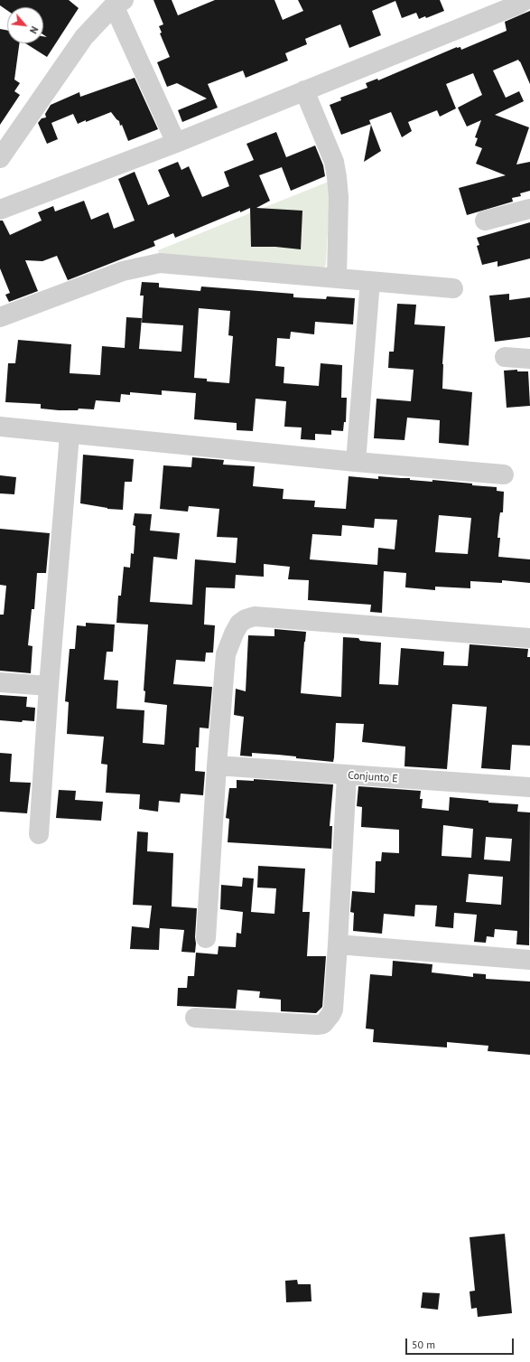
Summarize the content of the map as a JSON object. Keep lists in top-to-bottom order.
{
  "streets": {
    "street": ["Conjunto E"]
  },
  "scale_bar": "50 m",
  "north": "bottom right"
}
